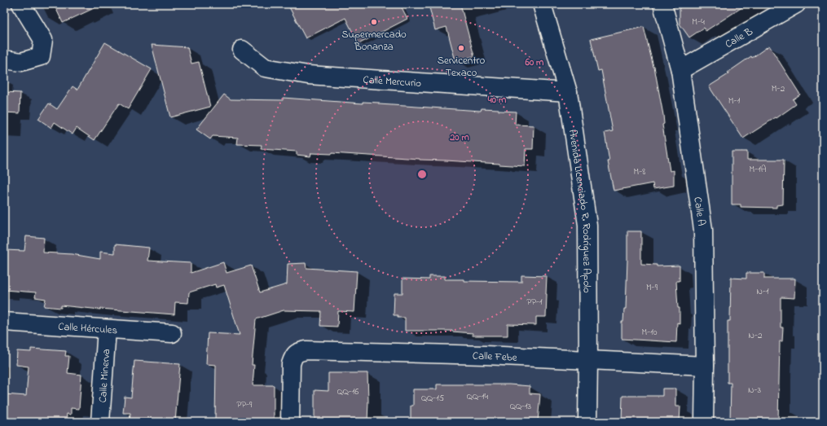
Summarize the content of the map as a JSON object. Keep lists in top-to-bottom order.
{
  "streets": {
    "street": [
      "Calle B",
      "Calle Mercurio",
      "Avenida Licenciado R. Rodríguez Apolo",
      "Calle A",
      "Calle Hércules",
      "Calle Febe",
      "Calle Minerva"
    ]
  },
  "crossings": [
    ["Calle B", "Calle A"],
    ["Calle Mercurio", "Avenida Licenciado R. Rodríguez Apolo"],
    ["Avenida Licenciado R. Rodríguez Apolo", "Calle Febe"],
    ["Calle A", "Calle Febe"],
    ["Calle Hércules", "Calle Minerva"]
  ],
  "places": ["Supermercado Bonanza", "Servicentro Texaco"],
  "house_numbers": [
    "M-4",
    "M-2",
    "M-1",
    "M-1A",
    "M-8",
    "M-9",
    "N-1",
    "PP-1",
    "M-10",
    "N-2",
    "N-3",
    "QQ-16",
    "QQ-14",
    "QQ-15",
    "PP-9",
    "QQ-13"
  ],
  "rings": ["60 m", "40 m", "20 m"]
}
